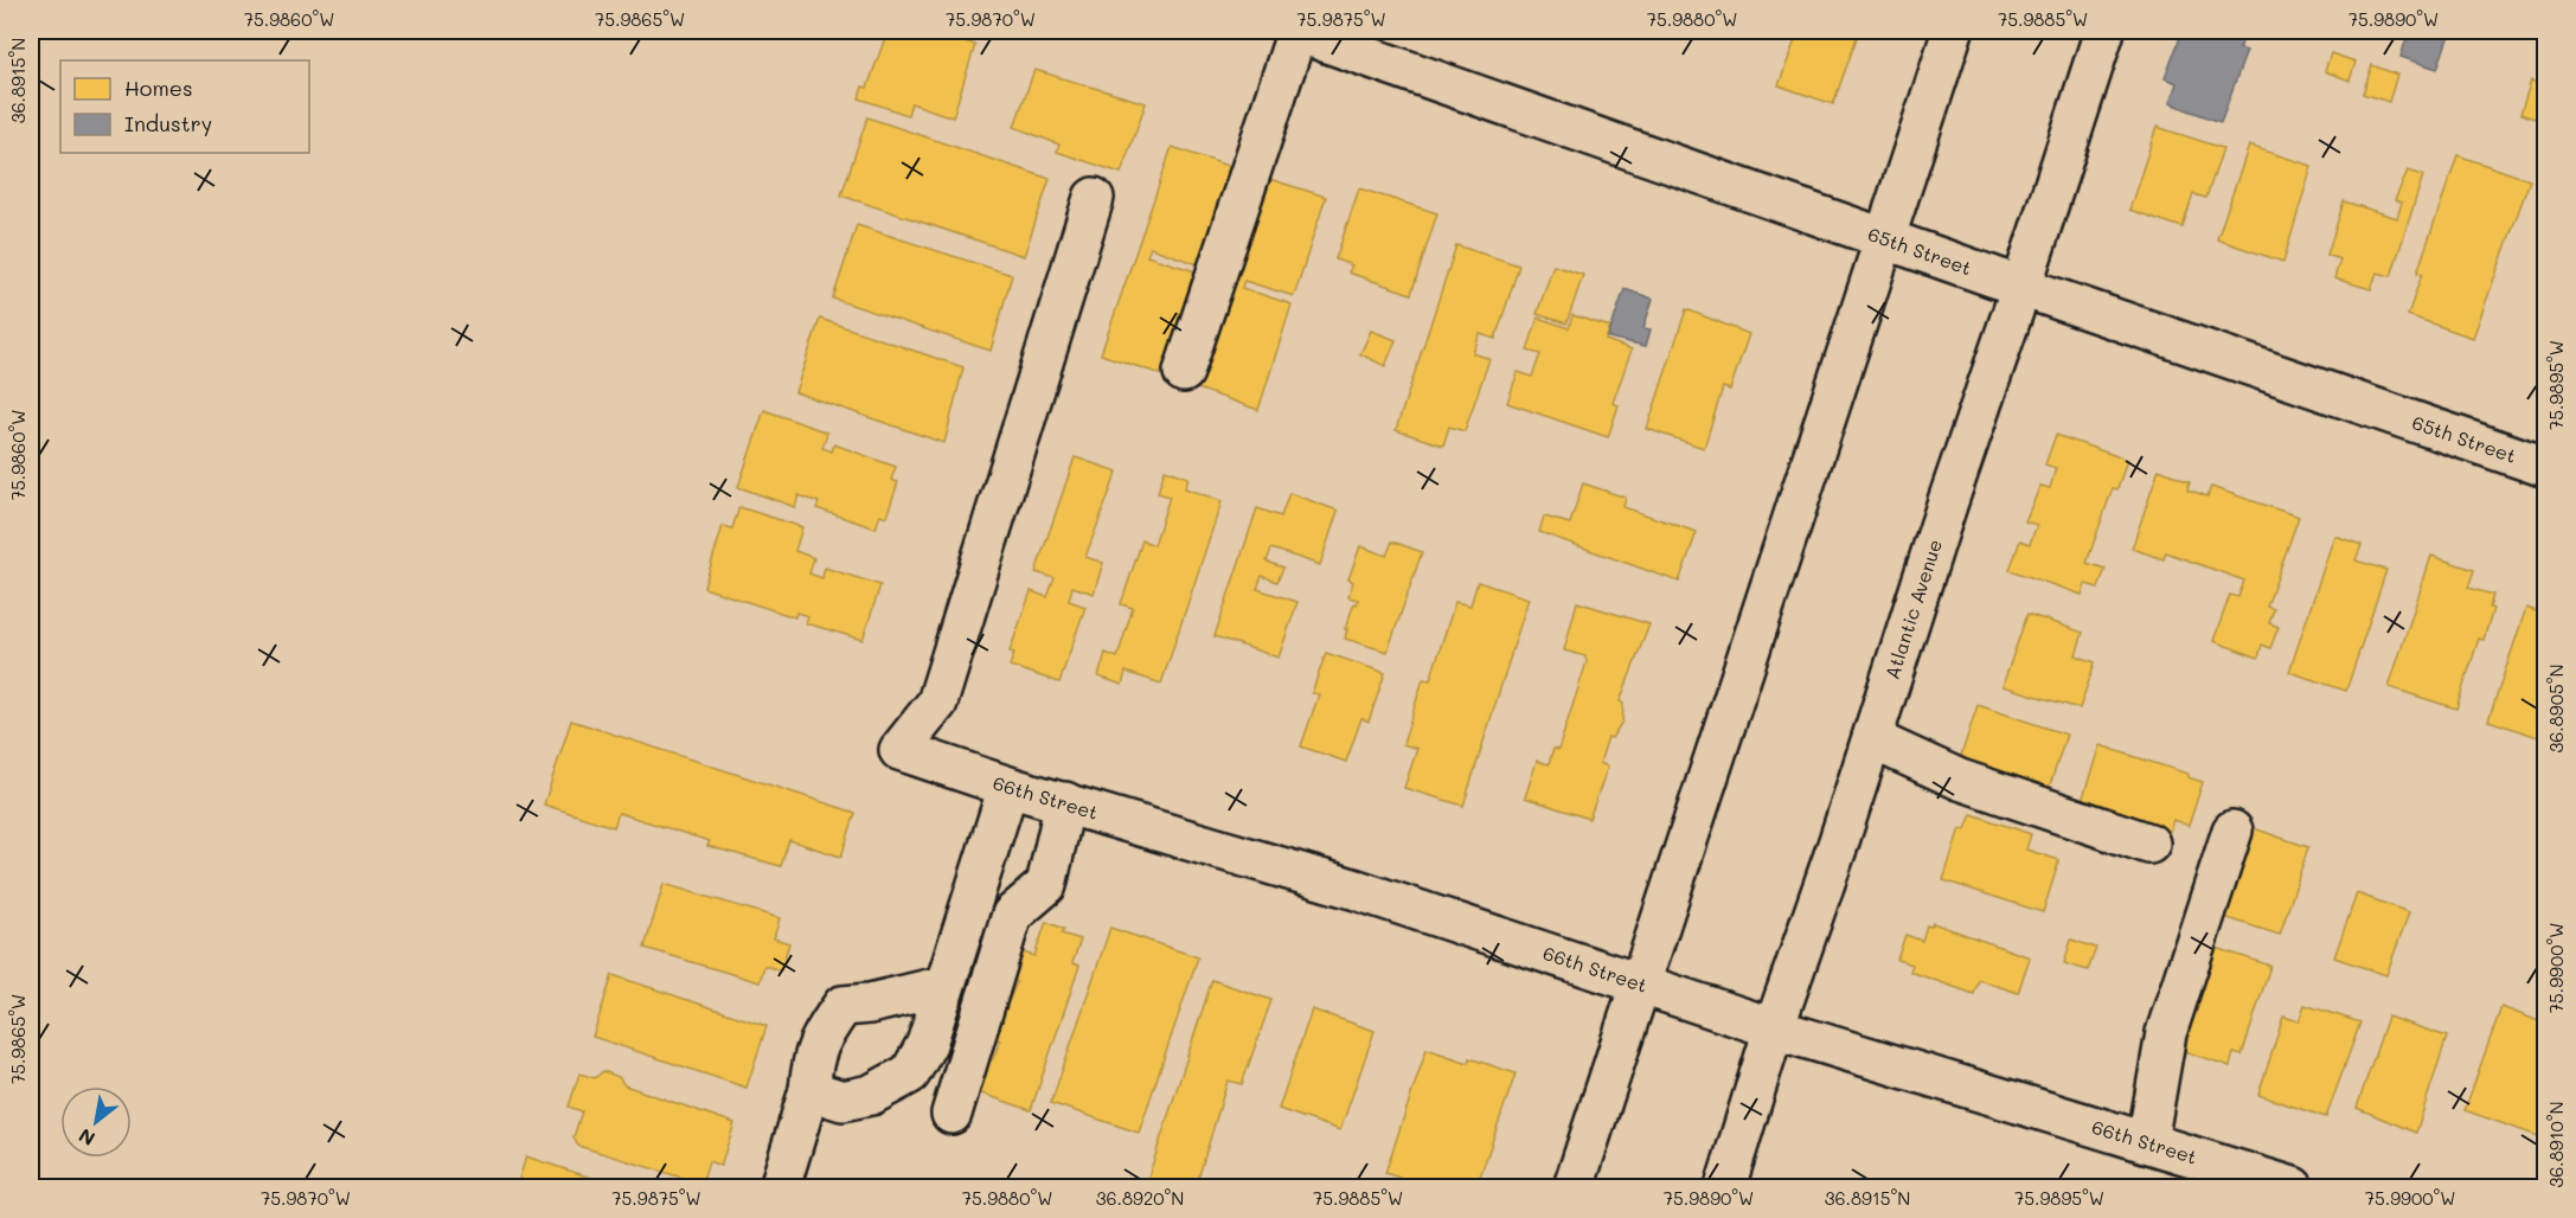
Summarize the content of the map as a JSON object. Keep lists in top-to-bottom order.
{
  "streets": {
    "main road": ["65th Street", "Atlantic Avenue", "66th Street"]
  },
  "crossings": [
    ["65th Street", "Atlantic Avenue"],
    ["Atlantic Avenue", "66th Street"]
  ],
  "legend": ["Homes", "Industry"],
  "north": "bottom left",
  "coordinates": [
    "75.9860°W",
    "75.9865°W",
    "75.9870°W",
    "75.9875°W",
    "75.9880°W",
    "75.9885°W",
    "75.9890°W",
    "36.8915°N",
    "75.9895°W",
    "36.8905°N",
    "75.9900°W",
    "36.8910°N",
    "36.8920°N"
  ]
}
